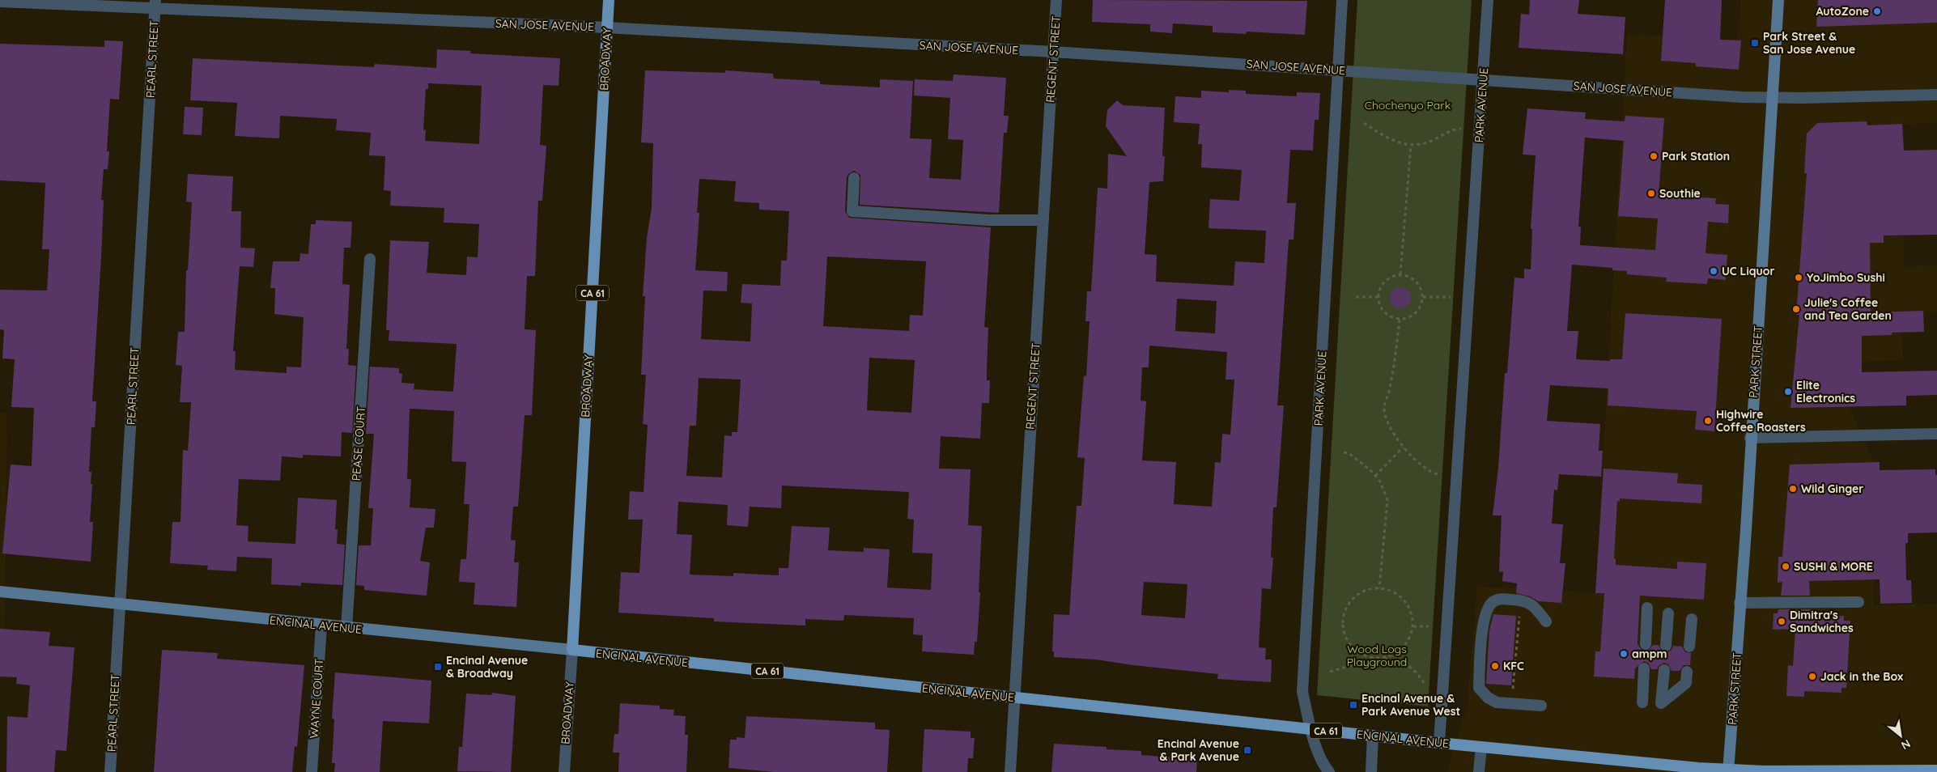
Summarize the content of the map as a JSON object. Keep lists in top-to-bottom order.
{
  "streets": {
    "main road": [
      "BROADWAY",
      "CA 61",
      "PARK STREET",
      "ENCINAL AVENUE"
    ],
    "street": [
      "SAN JOSE AVENUE",
      "PEARL STREET",
      "REGENT STREET",
      "PARK AVENUE",
      "PEASE COURT",
      "WAYNE COURT"
    ]
  },
  "crossings": [
    ["SAN JOSE AVENUE", "PEARL STREET"],
    ["SAN JOSE AVENUE", "BROADWAY"],
    ["SAN JOSE AVENUE", "REGENT STREET"],
    ["SAN JOSE AVENUE", "PARK AVENUE"],
    ["SAN JOSE AVENUE", "PARK STREET"],
    ["PEARL STREET", "ENCINAL AVENUE"],
    ["BROADWAY", "ENCINAL AVENUE"],
    ["REGENT STREET", "ENCINAL AVENUE"],
    ["PARK AVENUE", "ENCINAL AVENUE"],
    ["PARK STREET", "ENCINAL AVENUE"],
    ["PEASE COURT", "ENCINAL AVENUE"],
    ["ENCINAL AVENUE", "WAYNE COURT"]
  ],
  "parks": ["Chochenyo Park", "Wood Logs Playground"],
  "places": {
    "other": [
      "AutoZone",
      "Park Station",
      "Southie",
      "UC Liquor",
      "YoJimbo Sushi",
      "Julie's Coffee and Tea Garden",
      "Elite Electronics",
      "Highwire Coffee Roasters",
      "Wild Ginger",
      "SUSHI & MORE",
      "Dimitra's Sandwiches",
      "ampm",
      "KFC",
      "Jack in the Box"
    ],
    "transit": [
      "Park Street & San Jose Avenue",
      "Encinal Avenue & Broadway",
      "Encinal Avenue & Park Avenue West",
      "Encinal Avenue & Park Avenue"
    ]
  },
  "north": "bottom right"
}
